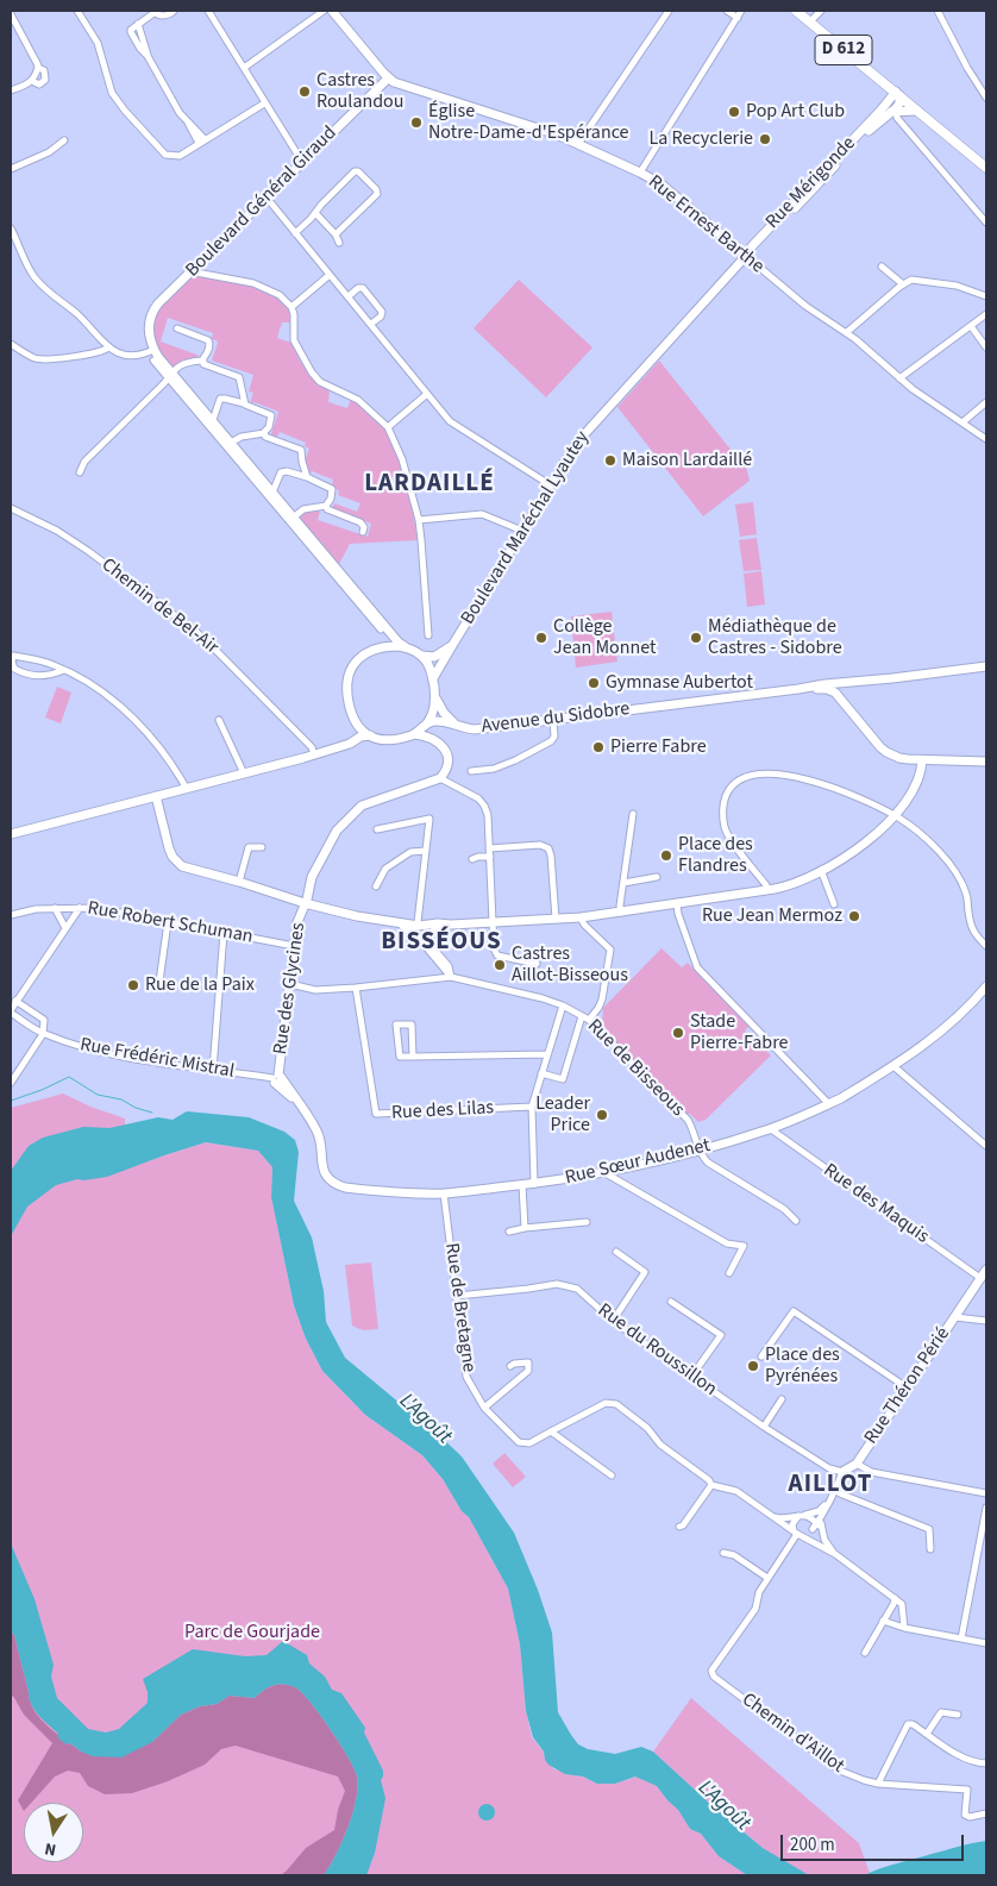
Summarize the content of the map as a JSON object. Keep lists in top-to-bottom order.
{
  "streets": {
    "main road": ["D 612"],
    "street": [
      "Rue Mérigonde",
      "Boulevard Général Giraud",
      "Rue Ernest Barthe",
      "Boulevard Maréchal Lyautey",
      "Chemin de Bel-Air",
      "Avenue du Sidobre",
      "Rue Robert Schuman",
      "Rue des Glycines",
      "Rue Frédéric Mistral",
      "Rue de Bisseous",
      "Rue des Lilas",
      "Rue Sœur Audenet",
      "Rue des Maquis",
      "Rue de Bretagne",
      "Rue du Roussillon",
      "Rue Théron Périé",
      "Chemin d'Aillot"
    ]
  },
  "crossings": [
    ["D 612", "Rue Mérigonde"],
    ["Rue Mérigonde", "Rue Ernest Barthe"],
    ["Rue Mérigonde", "Boulevard Maréchal Lyautey"],
    ["Boulevard Général Giraud", "Rue Ernest Barthe"],
    ["Rue Ernest Barthe", "Boulevard Maréchal Lyautey"],
    ["Boulevard Maréchal Lyautey", "Avenue du Sidobre"],
    ["Rue Robert Schuman", "Rue des Glycines"],
    ["Rue des Glycines", "Rue Frédéric Mistral"],
    ["Rue des Glycines", "Rue de Bisseous"],
    ["Rue des Glycines", "Rue Sœur Audenet"],
    ["Rue Frédéric Mistral", "Rue Sœur Audenet"],
    ["Rue de Bisseous", "Rue des Lilas"],
    ["Rue de Bisseous", "Rue Sœur Audenet"],
    ["Rue Sœur Audenet", "Rue des Maquis"],
    ["Rue Sœur Audenet", "Rue de Bretagne"],
    ["Rue des Maquis", "Rue Théron Périé"],
    ["Rue de Bretagne", "Rue du Roussillon"],
    ["Rue du Roussillon", "Rue Théron Périé"]
  ],
  "districts": ["LARDAILLÉ", "BISSÉOUS", "AILLOT"],
  "water": ["L'Agoût"],
  "parks": ["Parc de Gourjade"],
  "places": [
    "Castres Roulandou",
    "Pop Art Club",
    "Église Notre-Dame-d'Espérance",
    "La Recyclerie",
    "Maison Lardaillé",
    "Collège Jean Monnet",
    "Médiathèque de Castres - Sidobre",
    "Gymnase Aubertot",
    "Pierre Fabre",
    "Place des Flandres",
    "Rue Jean Mermoz",
    "Castres Aillot-Bisseous",
    "Rue de la Paix",
    "Stade Pierre-Fabre",
    "Leader Price",
    "Place des Pyrénées"
  ],
  "scale_bar": "200 m",
  "north": "bottom"
}
